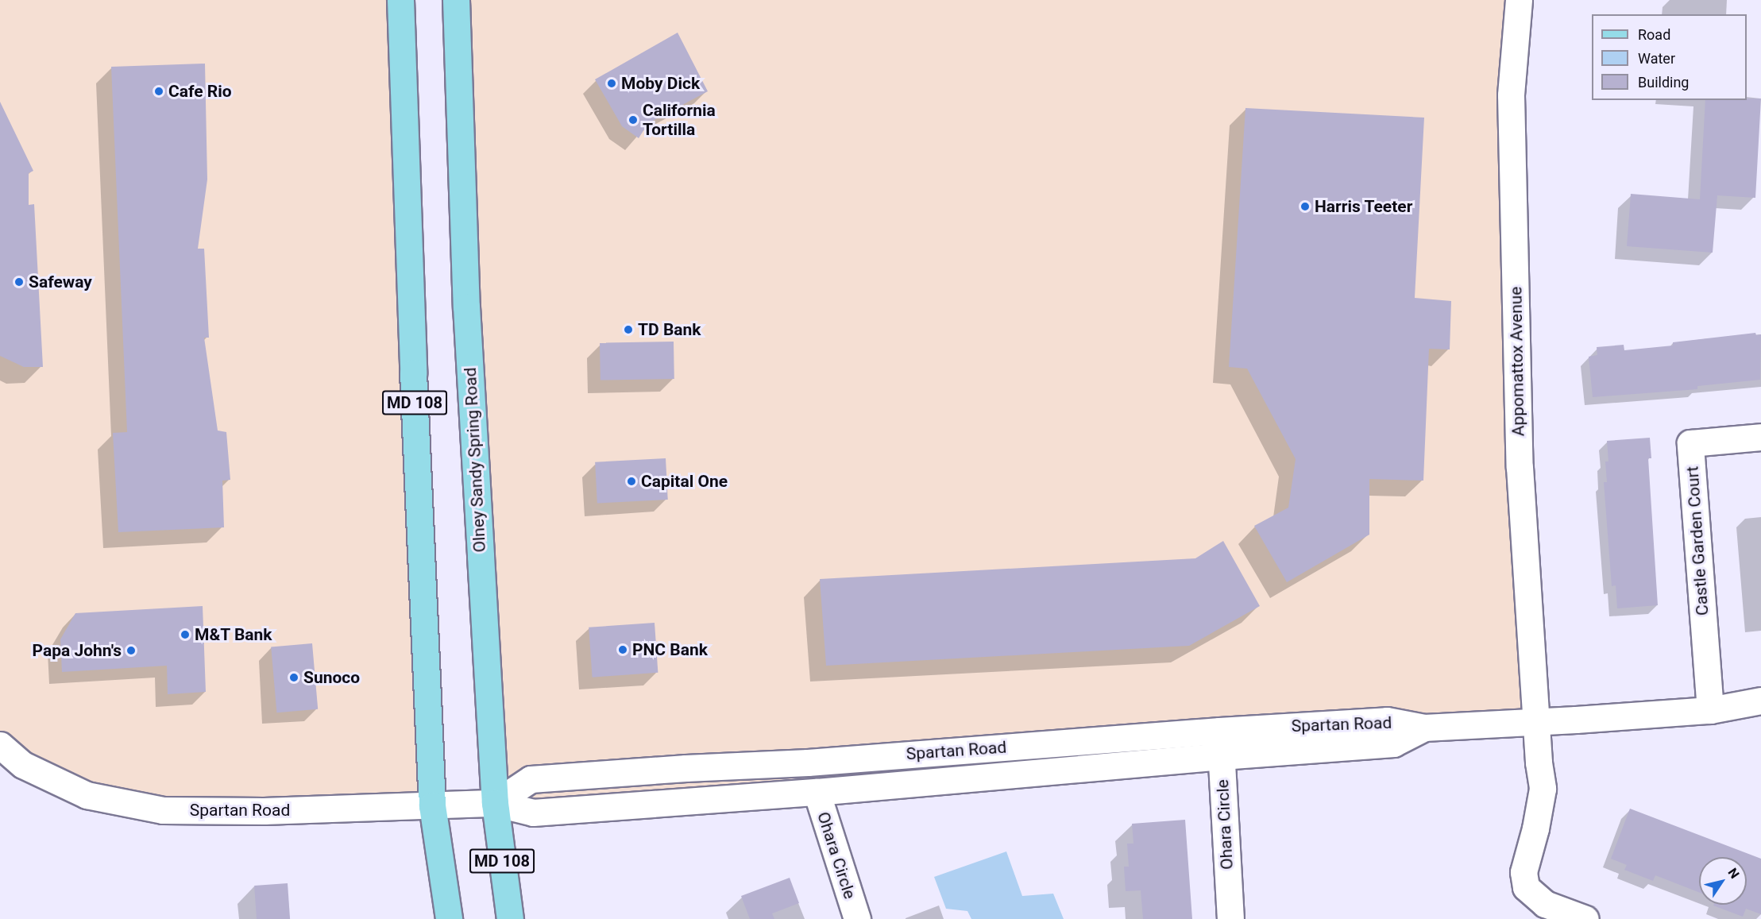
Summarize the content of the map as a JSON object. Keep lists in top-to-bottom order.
{
  "streets": {
    "main road": ["MD 108", "Olney Sandy Spring Road"],
    "street": [
      "Appomattox Avenue",
      "Castle Garden Court",
      "Spartan Road",
      "Ohara Circle"
    ]
  },
  "crossings": [
    ["Appomattox Avenue", "Spartan Road"],
    ["MD 108", "Spartan Road"],
    ["Olney Sandy Spring Road", "Spartan Road"],
    ["Castle Garden Court", "Spartan Road"],
    ["Spartan Road", "Ohara Circle"]
  ],
  "places": [
    "Moby Dick",
    "Cafe Rio",
    "California Tortilla",
    "Harris Teeter",
    "Safeway",
    "TD Bank",
    "Capital One",
    "M&T Bank",
    "PNC Bank",
    "Papa John's",
    "Sunoco"
  ],
  "legend": ["Road", "Water", "Building"],
  "north": "top right"
}
